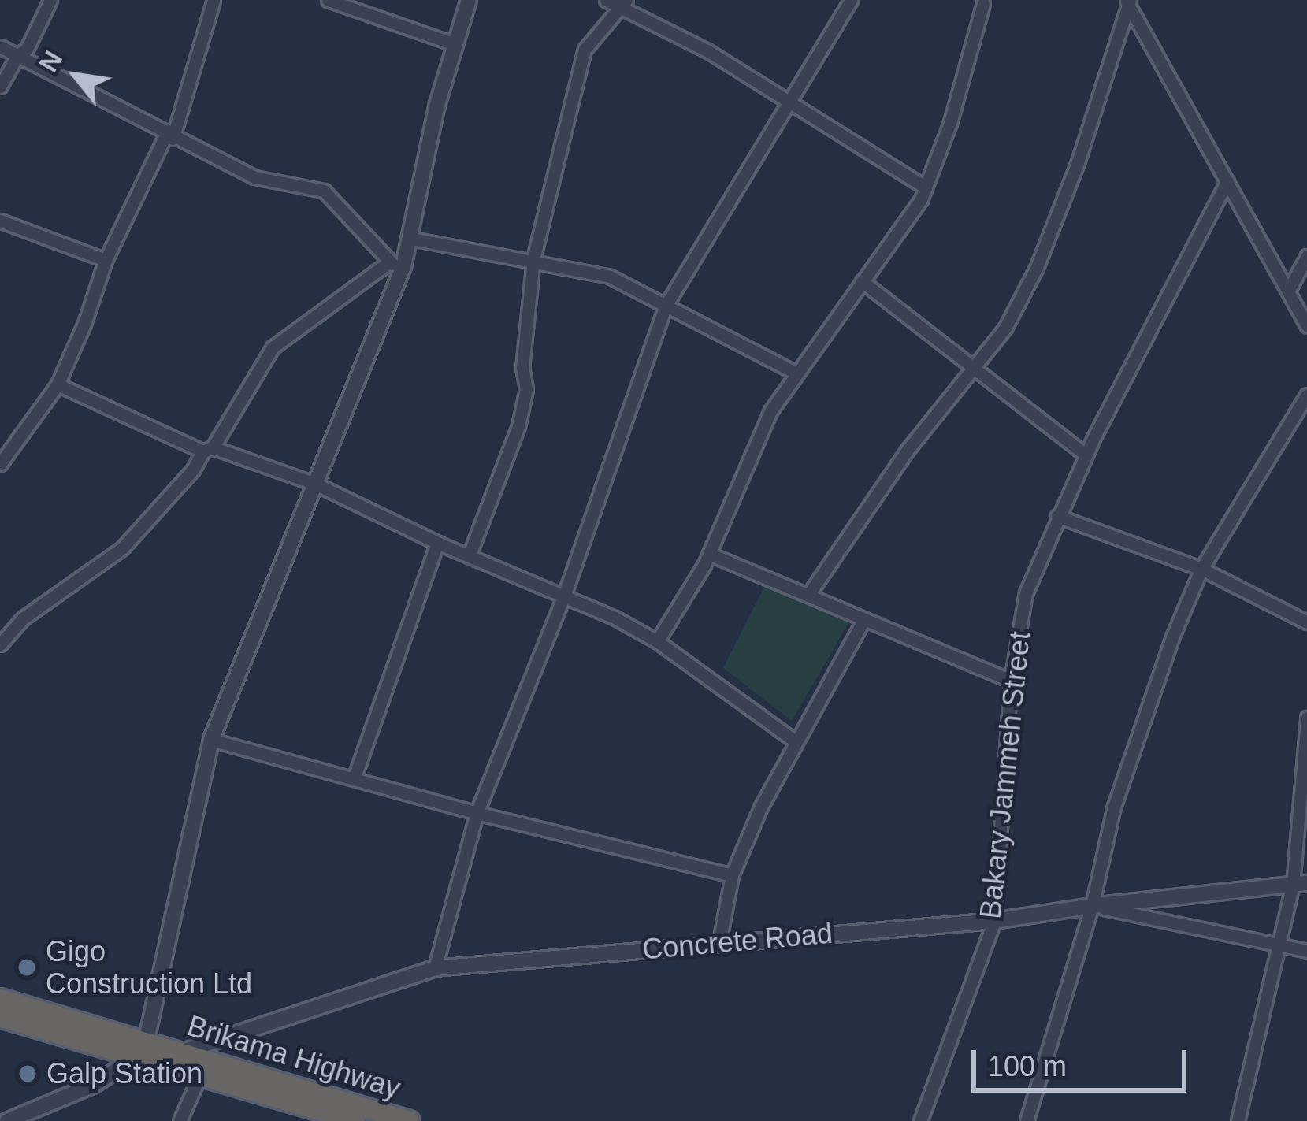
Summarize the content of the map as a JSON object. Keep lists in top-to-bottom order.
{
  "streets": {
    "highway": ["Brikama Highway"],
    "street": ["Bakary Jammeh Street", "Concrete Road"]
  },
  "crossings": [
    ["Bakary Jammeh Street", "Concrete Road"],
    ["Concrete Road", "Brikama Highway"]
  ],
  "places": ["Gigo Construction Ltd", "Galp Station"],
  "scale_bar": "100 m",
  "north": "top left"
}
